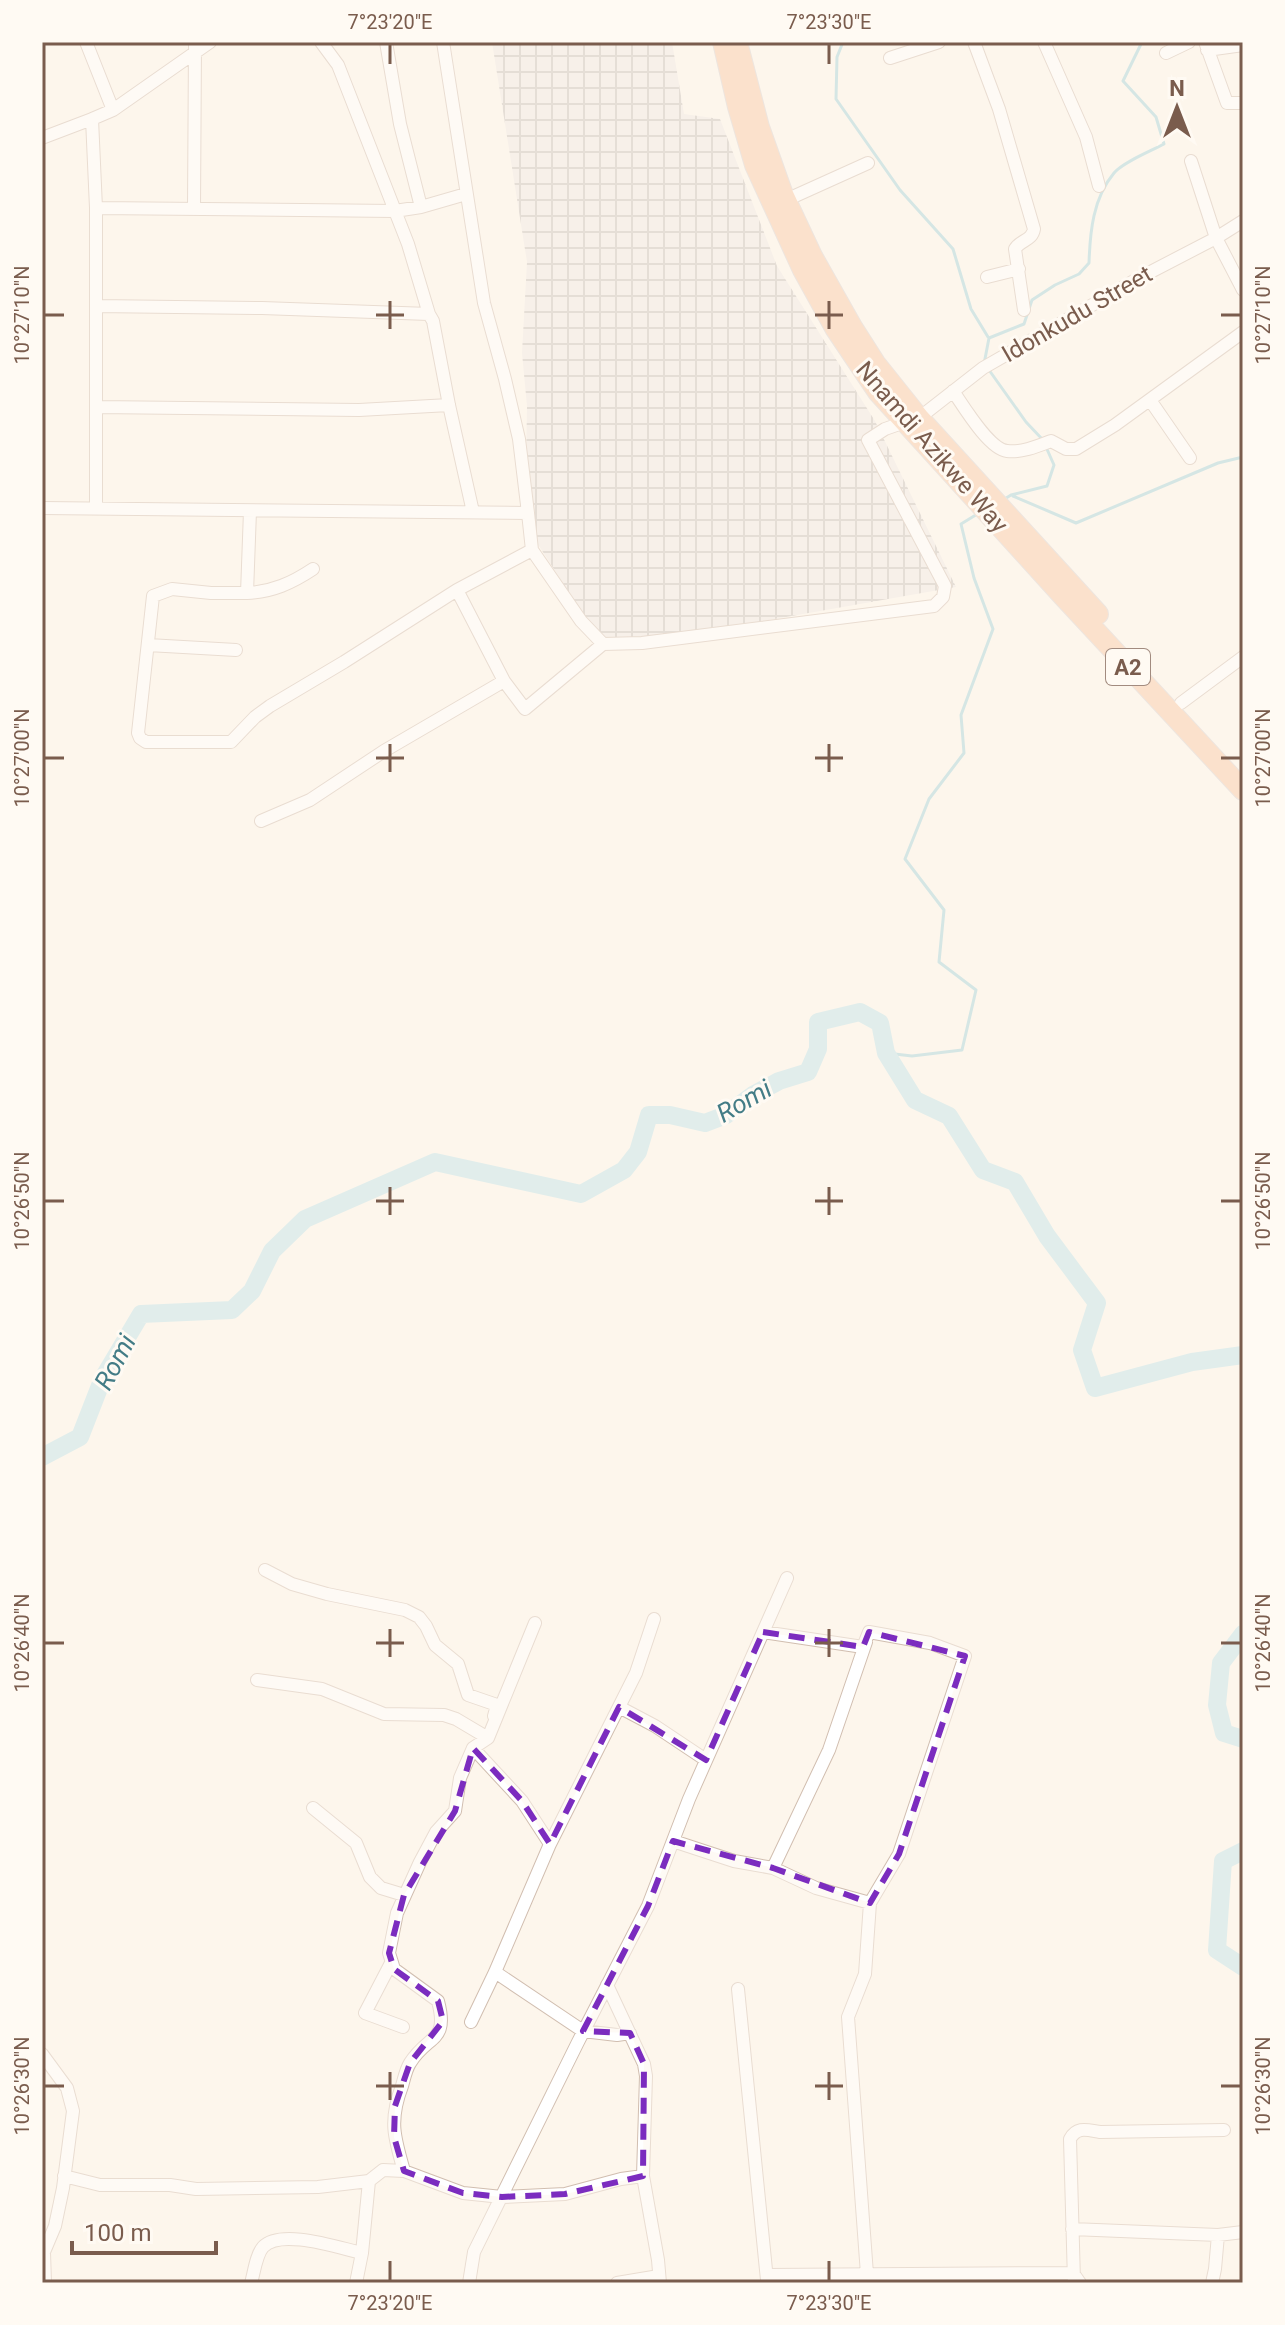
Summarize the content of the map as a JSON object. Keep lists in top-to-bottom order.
{
  "streets": {
    "highway": ["Nnamdi Azikwe Way", "A2"],
    "street": ["Idonkudu Street"]
  },
  "crossings": [
    ["Idonkudu Street", "Nnamdi Azikwe Way"]
  ],
  "water": ["Romi"],
  "scale_bar": "100 m",
  "north": "top",
  "coordinates": [
    "7°23'20\"E",
    "7°23'30\"E",
    "10°27'10\"N",
    "10°27'00\"N",
    "10°26'50\"N",
    "10°26'40\"N",
    "10°26'30\"N"
  ]
}
